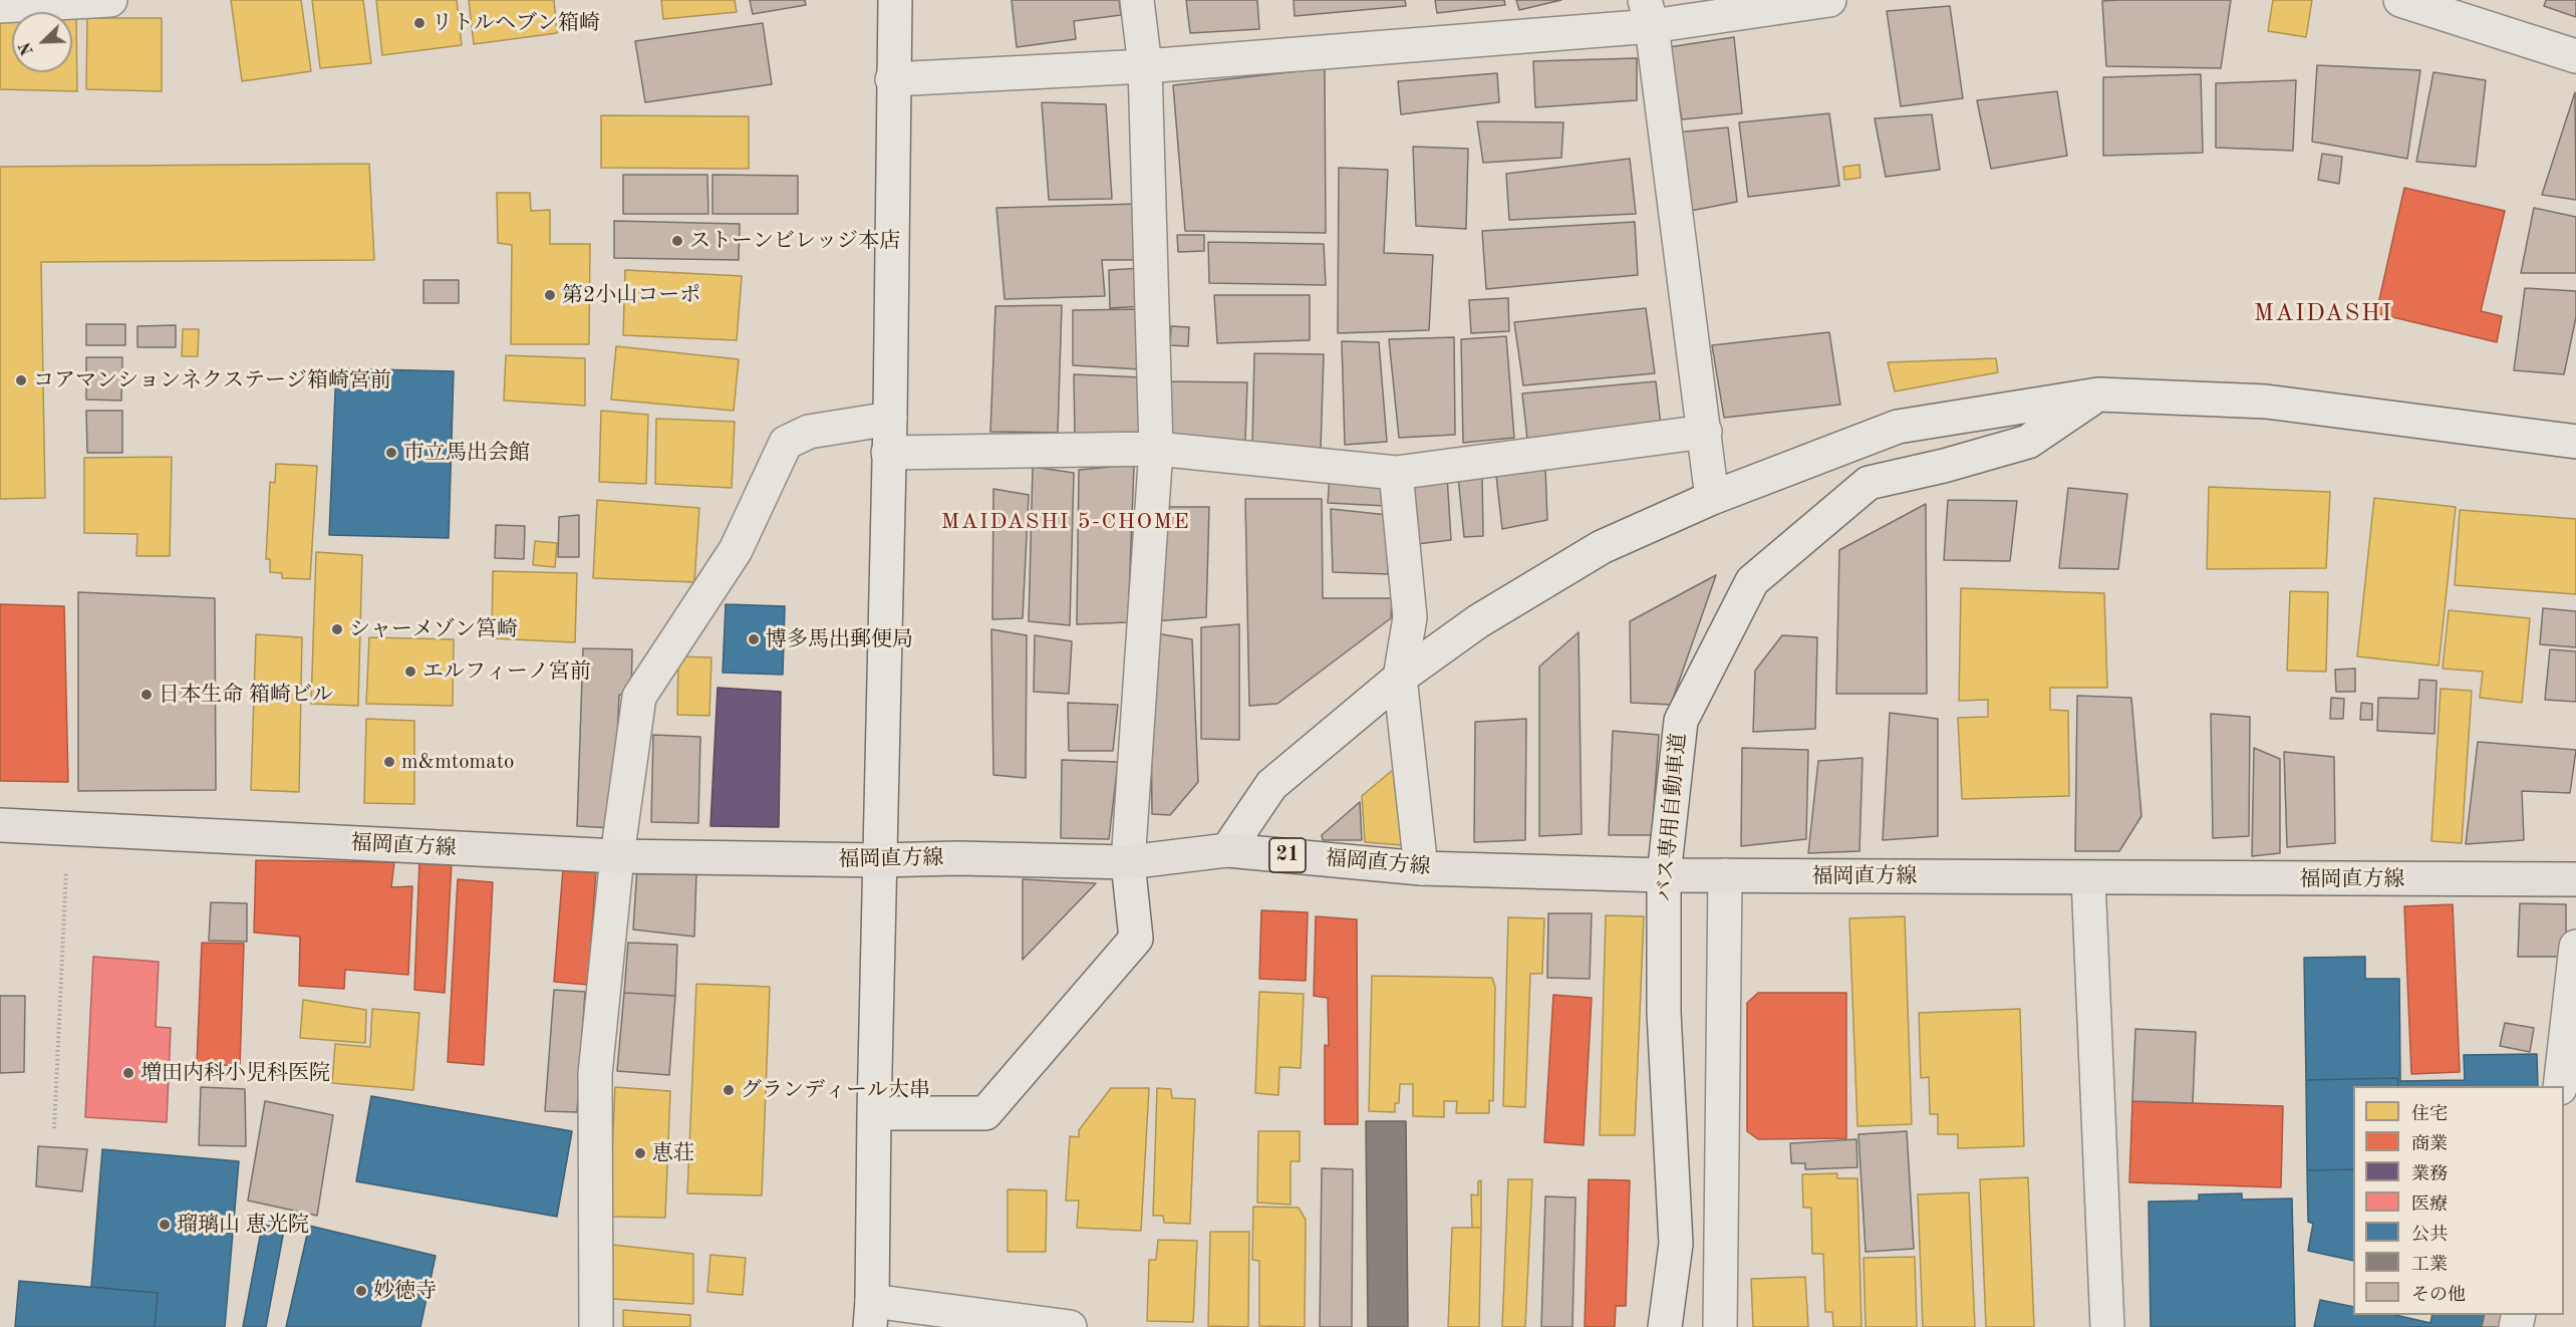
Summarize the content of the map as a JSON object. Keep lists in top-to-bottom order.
{
  "streets": {
    "main road": ["福岡直方線", "21"],
    "street": ["バス専用自動車道"]
  },
  "crossings": [
    ["バス専用自動車道", "福岡直方線"]
  ],
  "districts": ["MAIDASHI", "MAIDASHI 5-CHOME"],
  "places": [
    "リトルヘブン箱崎",
    "ストーンビレッジ本店",
    "第2小山コーポ",
    "コアマンションネクステージ箱崎宮前",
    "市立馬出会館",
    "シャーメゾン筥崎",
    "博多馬出郵便局",
    "エルフィーノ宮前",
    "日本生命 箱崎ビル",
    "m&mtomato",
    "増田内科小児科医院",
    "グランディール大串",
    "恵荘",
    "瑠璃山 恵光院",
    "妙徳寺"
  ],
  "legend": [
    "住宅",
    "商業",
    "業務",
    "医療",
    "公共",
    "工業",
    "その他"
  ],
  "north": "bottom left"
}
